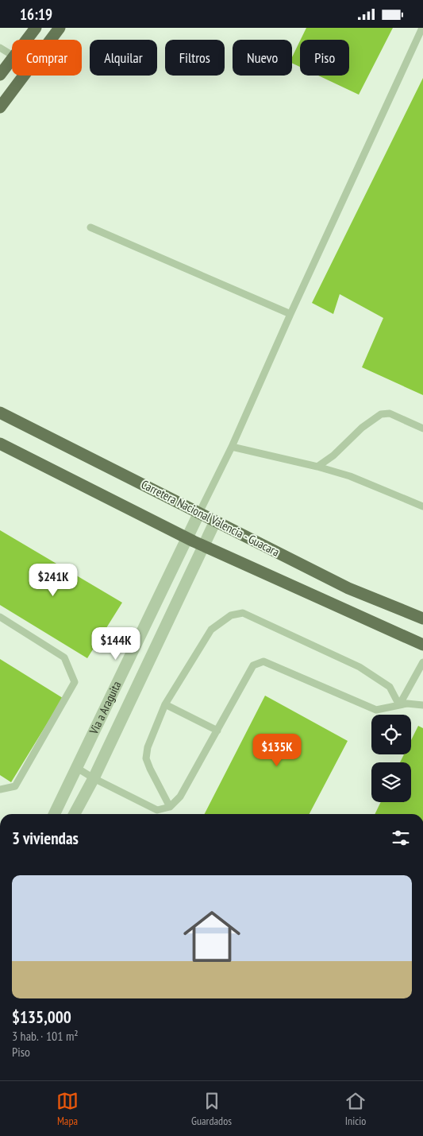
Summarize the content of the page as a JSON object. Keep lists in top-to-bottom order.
{
  "streets": {
    "main road": ["Carretera Nacional Valencia - Guacara"],
    "street": ["Via a Araguita"]
  },
  "crossings": [
    ["Carretera Nacional Valencia - Guacara", "Via a Araguita"]
  ],
  "page": {
    "status": "16:19",
    "chip": [
      "Comprar",
      "Alquilar",
      "Filtros",
      "Nuevo",
      "Piso"
    ],
    "price": ["$241K", "$144K", "$135K"],
    "heading": "3 viviendas",
    "list": [
      {
        "name": "$135,000",
        "note": "3 hab. · 101 m² · Piso"
      }
    ],
    "tabs": ["Mapa", "Guardados", "Inicio"]
  }
}
